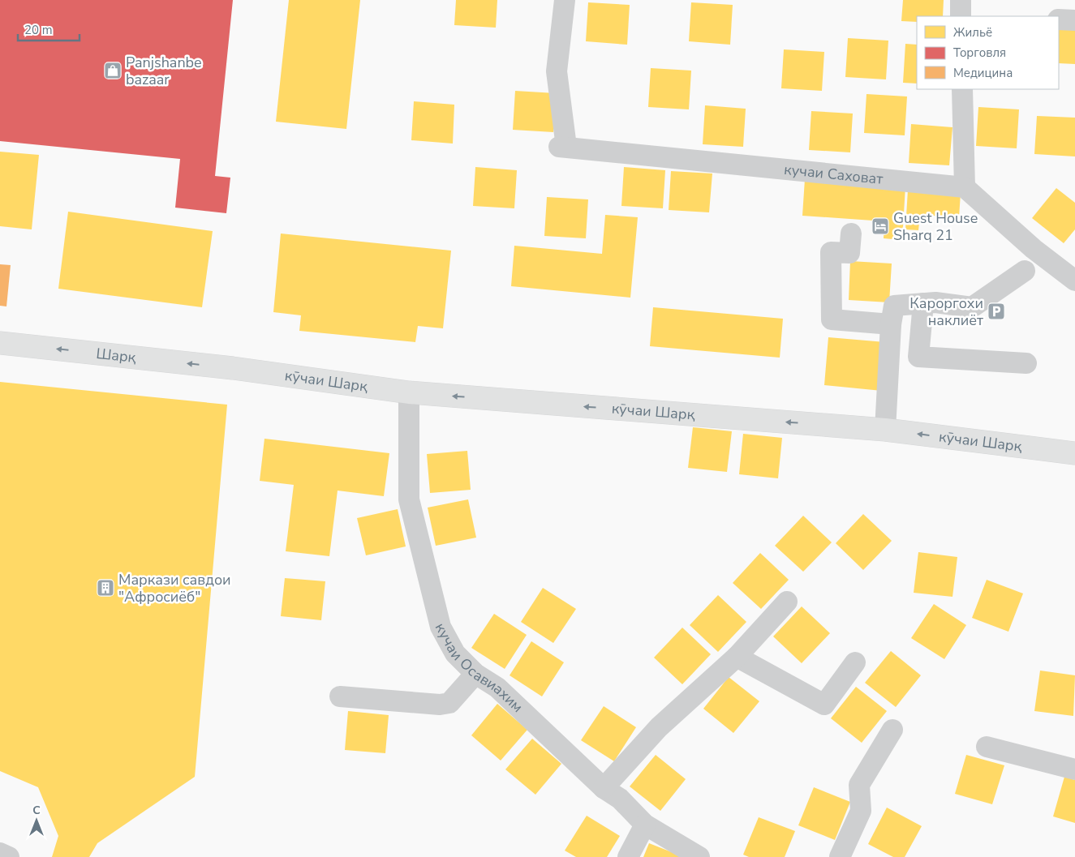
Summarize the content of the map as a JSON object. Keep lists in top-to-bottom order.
{
  "streets": {
    "main road": ["Шарқ", "кӯчаи Шарқ"],
    "street": ["кучаи Саховат", "кучаи Осавиахим"]
  },
  "crossings": [
    ["Шарқ", "кӯчаи Шарқ"],
    ["кӯчаи Шарқ", "кучаи Осавиахим"]
  ],
  "one_way": ["Шарқ", "кӯчаи Шарқ"],
  "places": {
    "shop": ["Panjshanbe bazaar"],
    "hotel": ["Guest House Sharq 21"],
    "parking": ["Кароргохи наклиёт"],
    "building": ["Маркази савдои \"Афросиёб\""]
  },
  "legend": ["Жильё", "Торговля", "Медицина"],
  "scale_bar": "20 m",
  "north": "top"
}
